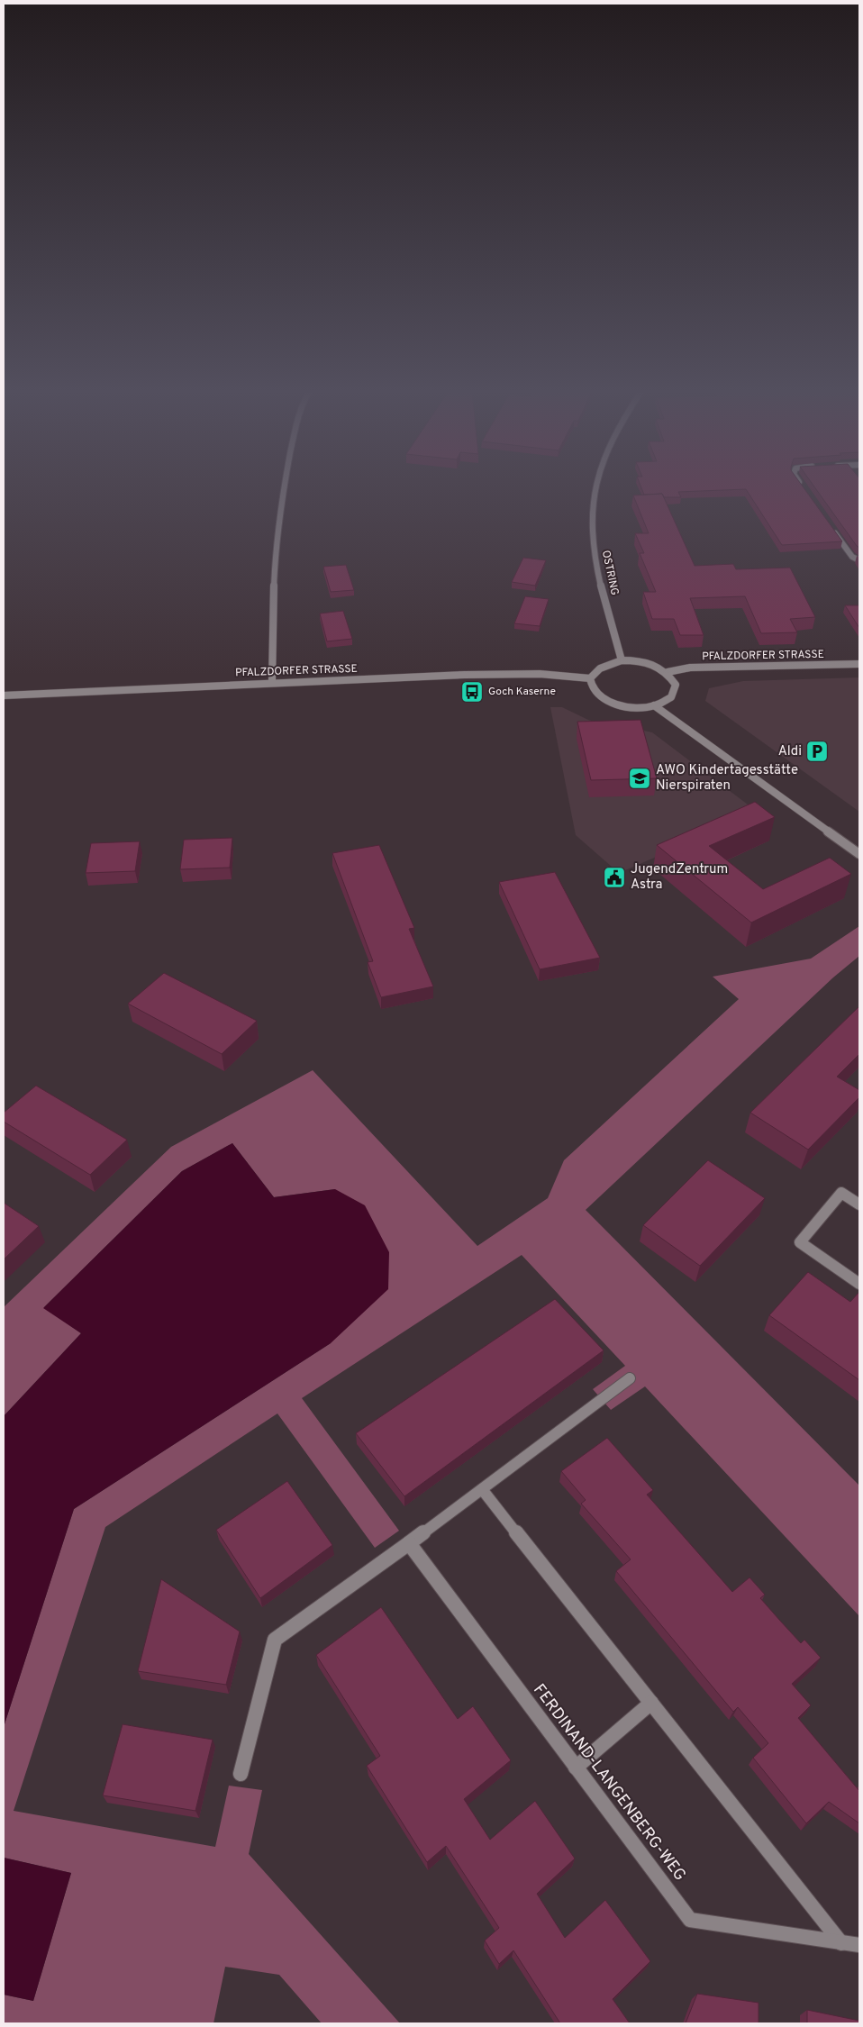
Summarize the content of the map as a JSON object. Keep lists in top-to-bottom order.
{
  "streets": {
    "street": ["OSTRING", "PFALZDORFER STRASSE", "FERDINAND-LANGENBERG-WEG"]
  },
  "places": {
    "bus stop": ["Goch Kaserne"],
    "parking": ["Aldi"],
    "school or university": ["AWO Kindertagesstätte Nierspiraten"],
    "public building": ["JugendZentrum Astra"]
  }
}
